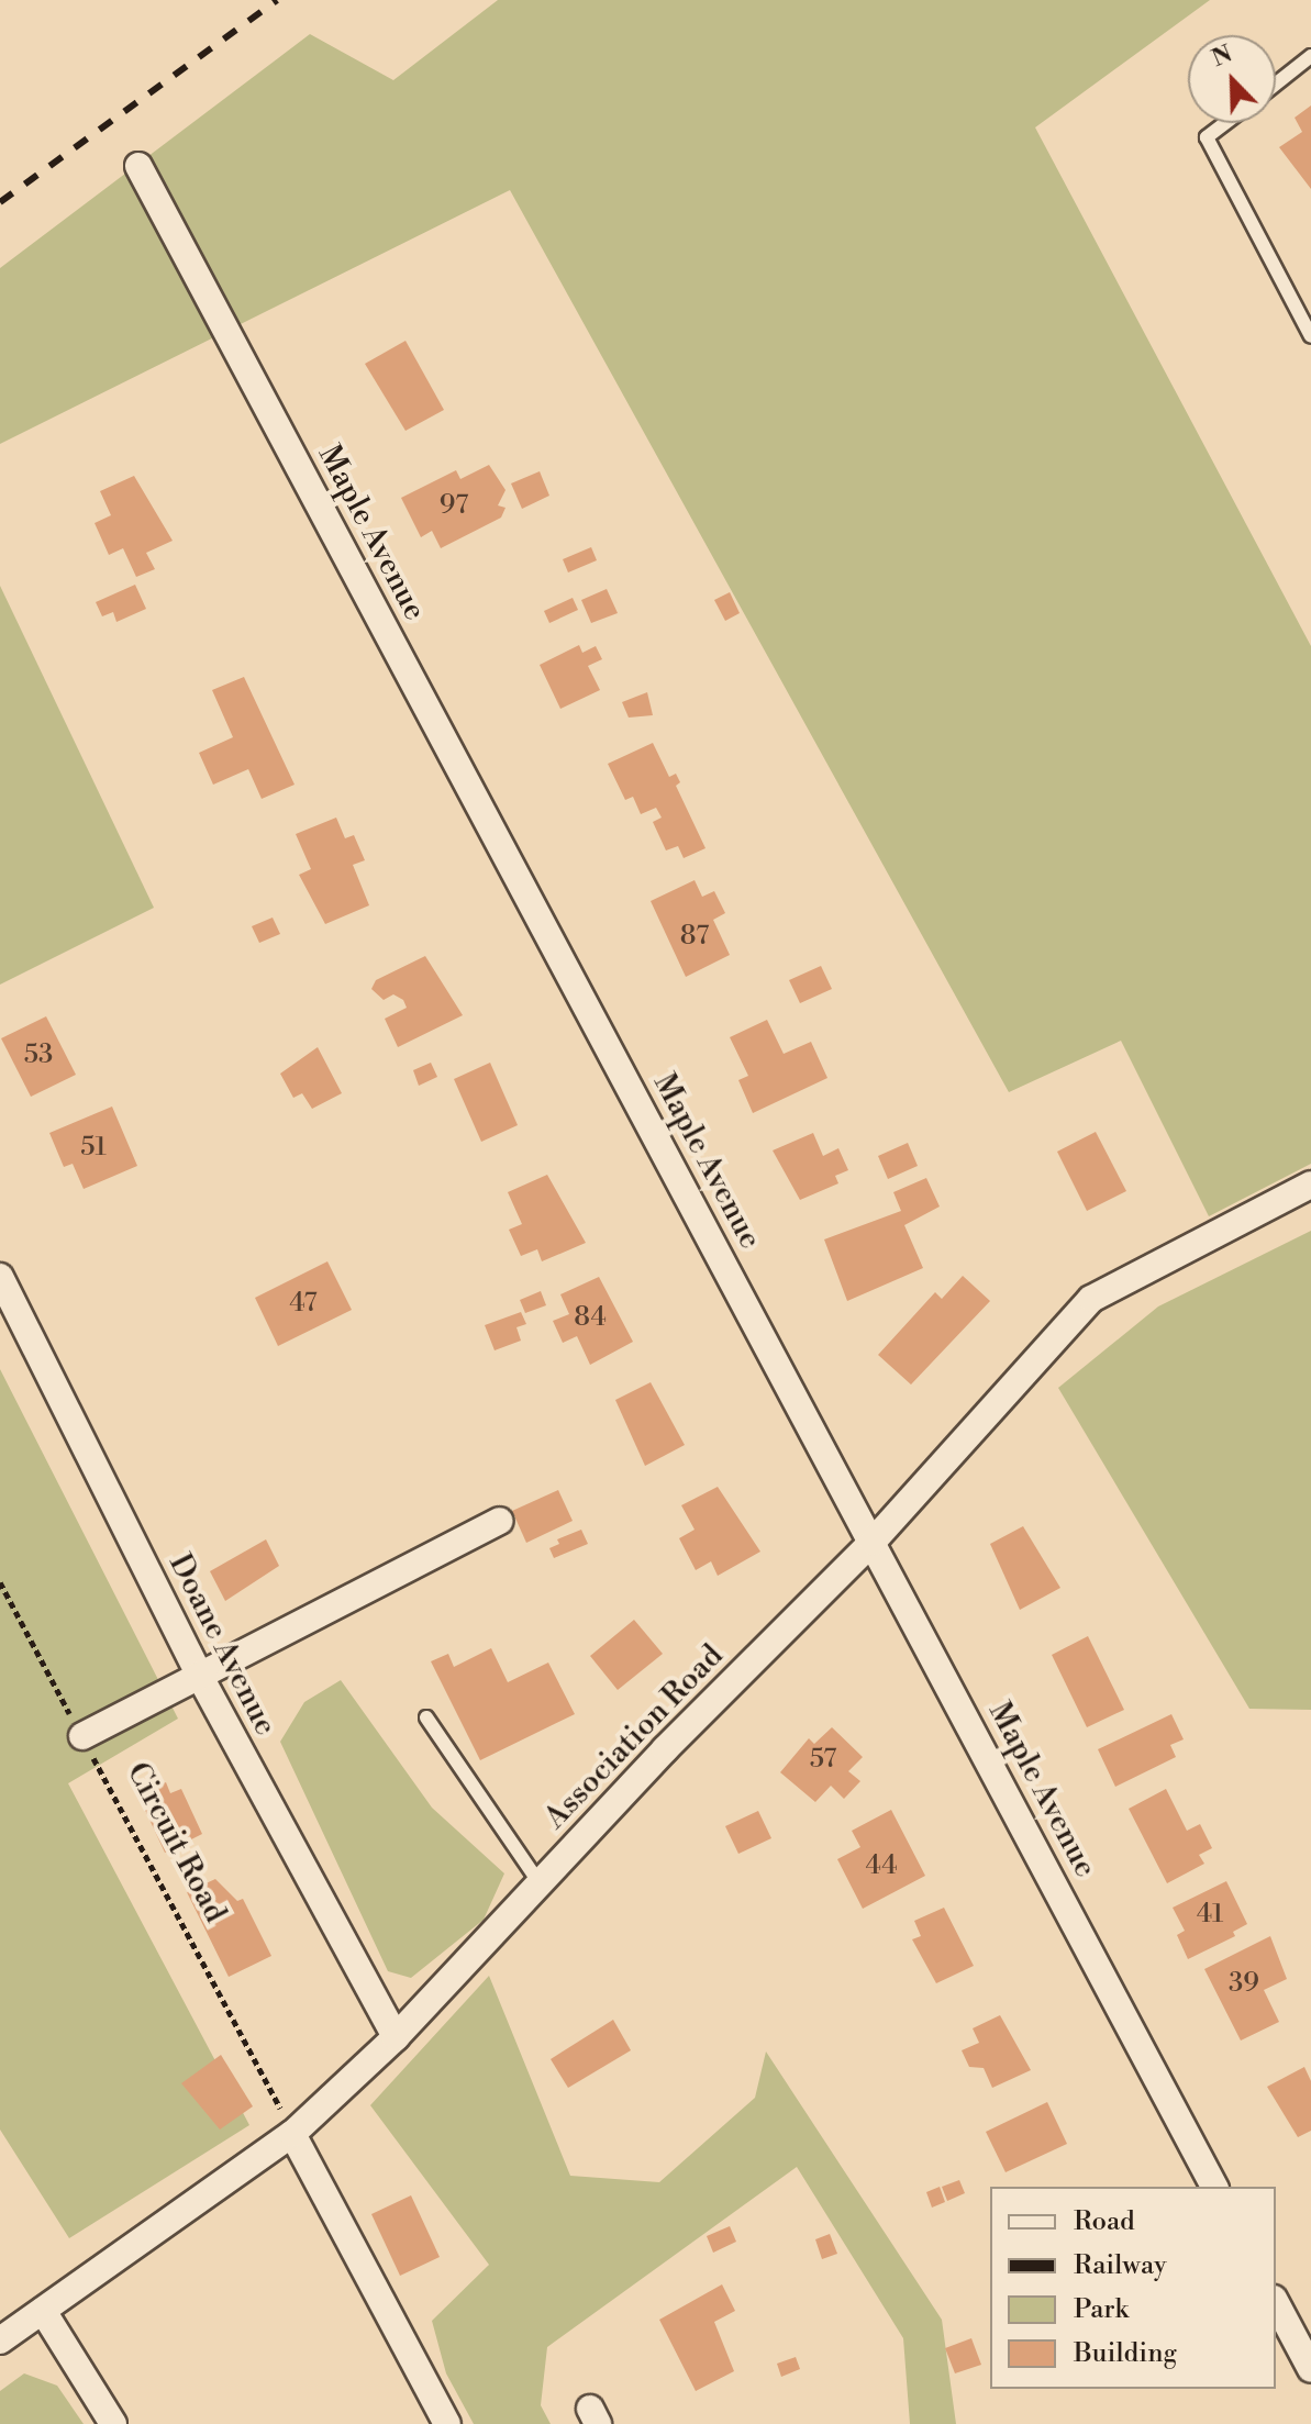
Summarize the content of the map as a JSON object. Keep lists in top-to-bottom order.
{
  "streets": {
    "street": ["Maple Avenue", "Doane Avenue", "Association Road"],
    "path": ["Circuit Road"]
  },
  "crossings": [
    ["Maple Avenue", "Association Road"],
    ["Doane Avenue", "Association Road"],
    ["Association Road", "Circuit Road"]
  ],
  "house_numbers": [
    "97",
    "87",
    "53",
    "51",
    "47",
    "84",
    "57",
    "44",
    "41",
    "39"
  ],
  "legend": [
    "Road",
    "Railway",
    "Park",
    "Building"
  ],
  "north": "top left"
}
